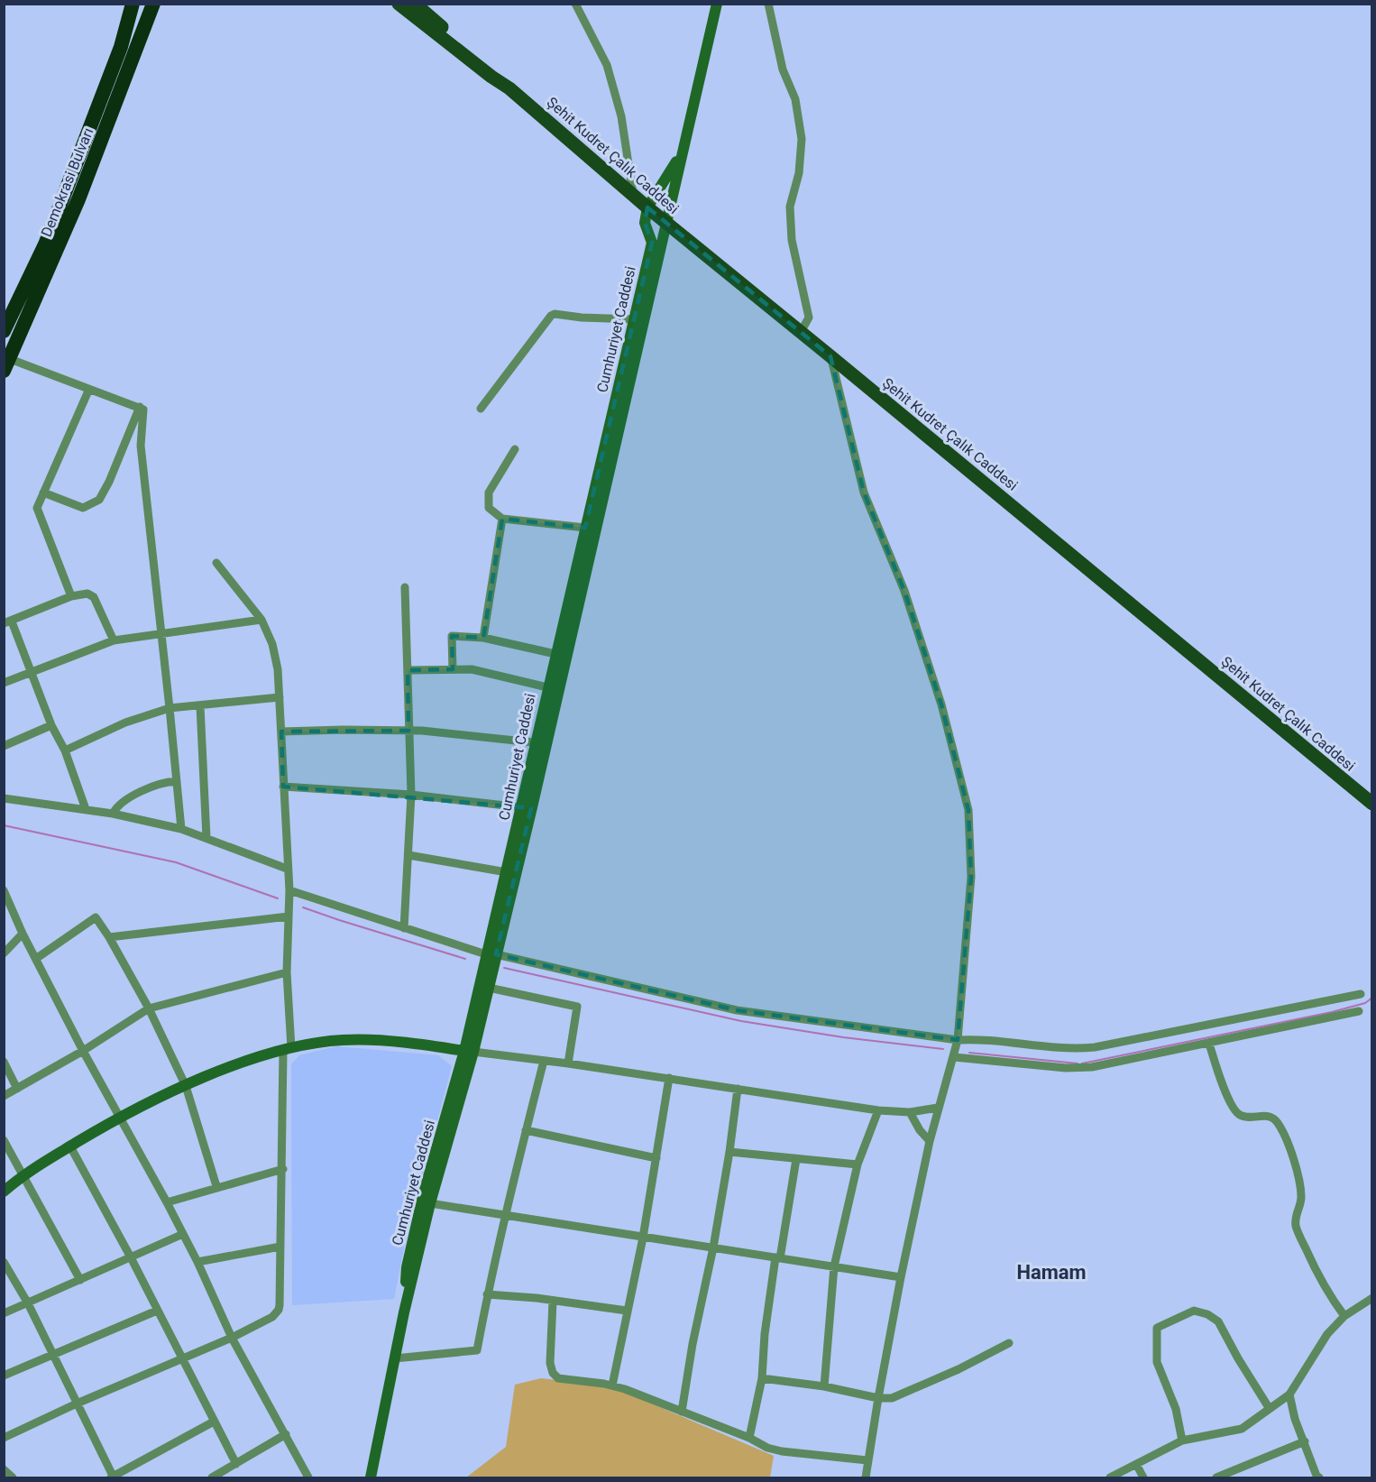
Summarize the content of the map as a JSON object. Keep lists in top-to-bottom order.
{
  "streets": {
    "highway": ["Demokrasi Bulvarı"],
    "main road": ["Şehit Kudret Çalık Caddesi", "Cumhuriyet Caddesi"]
  },
  "crossings": [
    ["Şehit Kudret Çalık Caddesi", "Cumhuriyet Caddesi"]
  ],
  "districts": ["Hamam"]
}
